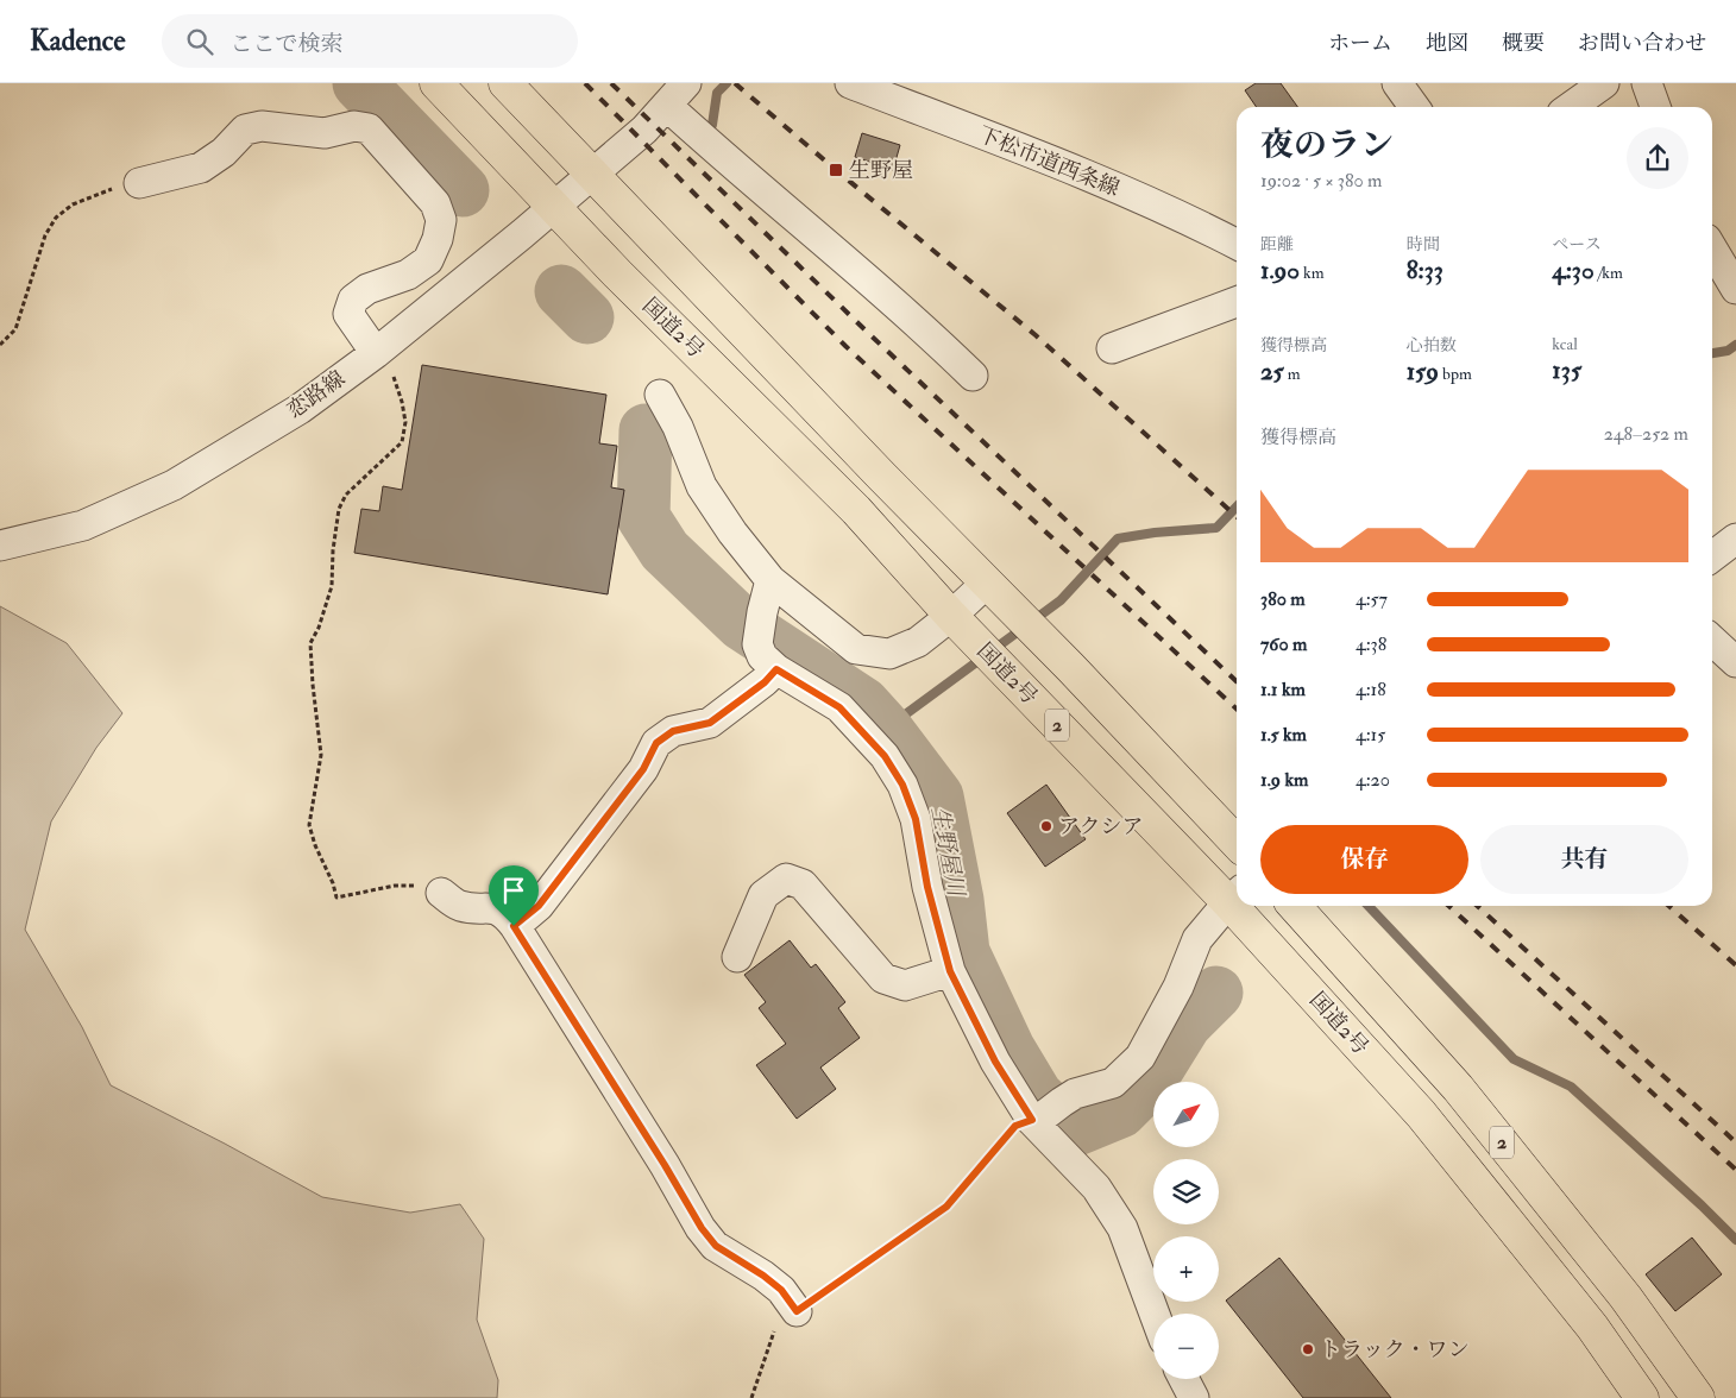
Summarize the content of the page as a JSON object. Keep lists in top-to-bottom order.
{
  "streets": {
    "highway": ["国道2号", "2"],
    "street": ["下松市道西条線", "恋路線"]
  },
  "crossings": [
    ["国道2号", "恋路線"],
    ["恋路線", "2"]
  ],
  "water": ["生野屋川"],
  "places": {
    "transit": ["生野屋"],
    "other": ["アクシア", "トラック・ワン"]
  },
  "north": "top right",
  "page": {
    "header": "Kadence",
    "search": "ここで検索",
    "nav": [
      "ホーム",
      "地図",
      "概要",
      "お問い合わせ"
    ],
    "heading": ["夜のラン", "19:02 · 5 × 380 m"],
    "stats": [
      ["距離", "1.90 km"],
      ["時間", "8:33"],
      ["ペース", "4:30 /km"],
      ["獲得標高", "25 m"],
      ["心拍数", "159 bpm"],
      ["kcal", "135"]
    ],
    "chart": ["獲得標高", "248–252 m"],
    "list": [
      {
        "name": "380 m",
        "note": "4:57"
      },
      {
        "name": "760 m",
        "note": "4:38"
      },
      {
        "name": "1.1 km",
        "note": "4:18"
      },
      {
        "name": "1.5 km",
        "note": "4:15"
      },
      {
        "name": "1.9 km",
        "note": "4:20"
      }
    ],
    "buttons": ["保存", "共有"],
    "map_buttons": ["+", "−"]
  }
}
